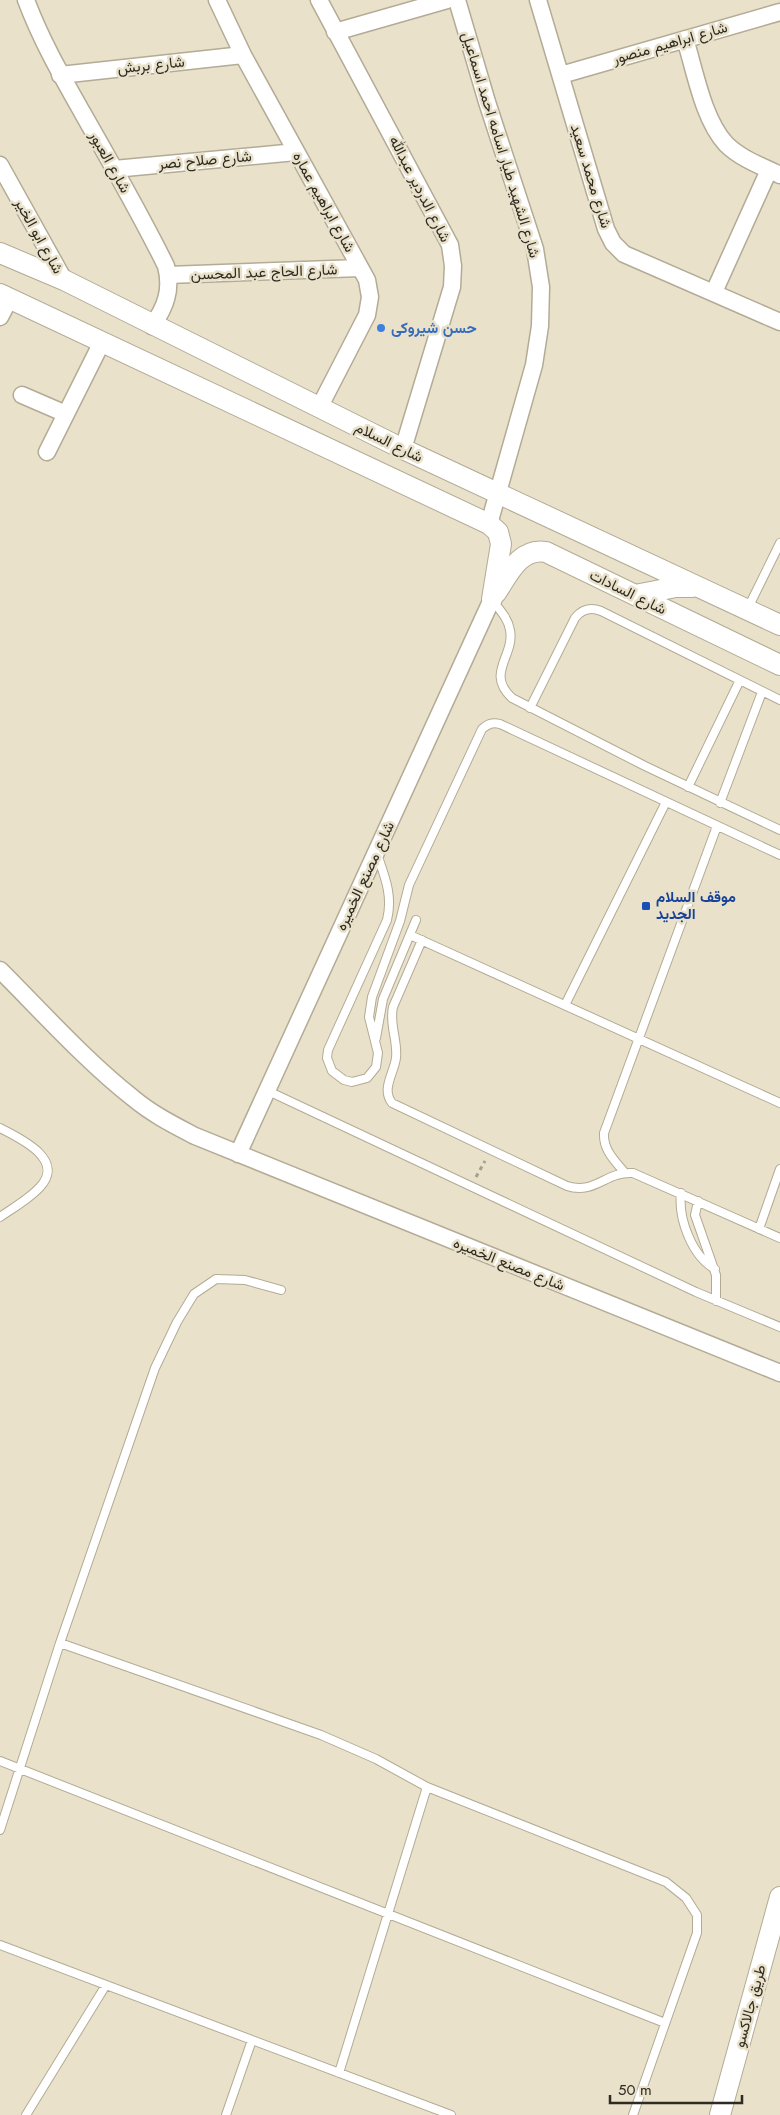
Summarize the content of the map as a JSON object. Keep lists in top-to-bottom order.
{
  "streets": {
    "street": [
      "شارع ابراهيم منصور",
      "شارع بربش",
      "شارع الشهيد طيار اسامه احمد اسماعيل",
      "شارع صلاح نصر",
      "شارع العبور",
      "شارع محمد سعيد",
      "شارع الدردير عبدالله",
      "شارع ابراهيم عماره",
      "شارع ابو الخير",
      "شارع الحاج عبد المحسن",
      "شارع السلام",
      "شارع السادات",
      "شارع مصنع الخميره",
      "طريق جالاكسو"
    ]
  },
  "crossings": [
    ["شارع ابراهيم منصور", "شارع محمد سعيد"],
    ["شارع بربش", "شارع العبور"],
    ["شارع بربش", "شارع ابراهيم عماره"],
    ["شارع الشهيد طيار اسامه احمد اسماعيل", "شارع السلام"],
    ["شارع صلاح نصر", "شارع العبور"],
    ["شارع صلاح نصر", "شارع ابراهيم عماره"],
    ["شارع العبور", "شارع الحاج عبد المحسن"],
    ["شارع العبور", "شارع السلام"],
    ["شارع الدردير عبدالله", "شارع السلام"],
    ["شارع ابراهيم عماره", "شارع الحاج عبد المحسن"],
    ["شارع ابراهيم عماره", "شارع السلام"],
    ["شارع ابو الخير", "شارع السلام"],
    ["شارع السادات", "شارع مصنع الخميره"]
  ],
  "places": {
    "other": ["حسن شيروكى"],
    "transit": ["موقف السلام الجديد"]
  },
  "scale_bar": "50 m"
}
